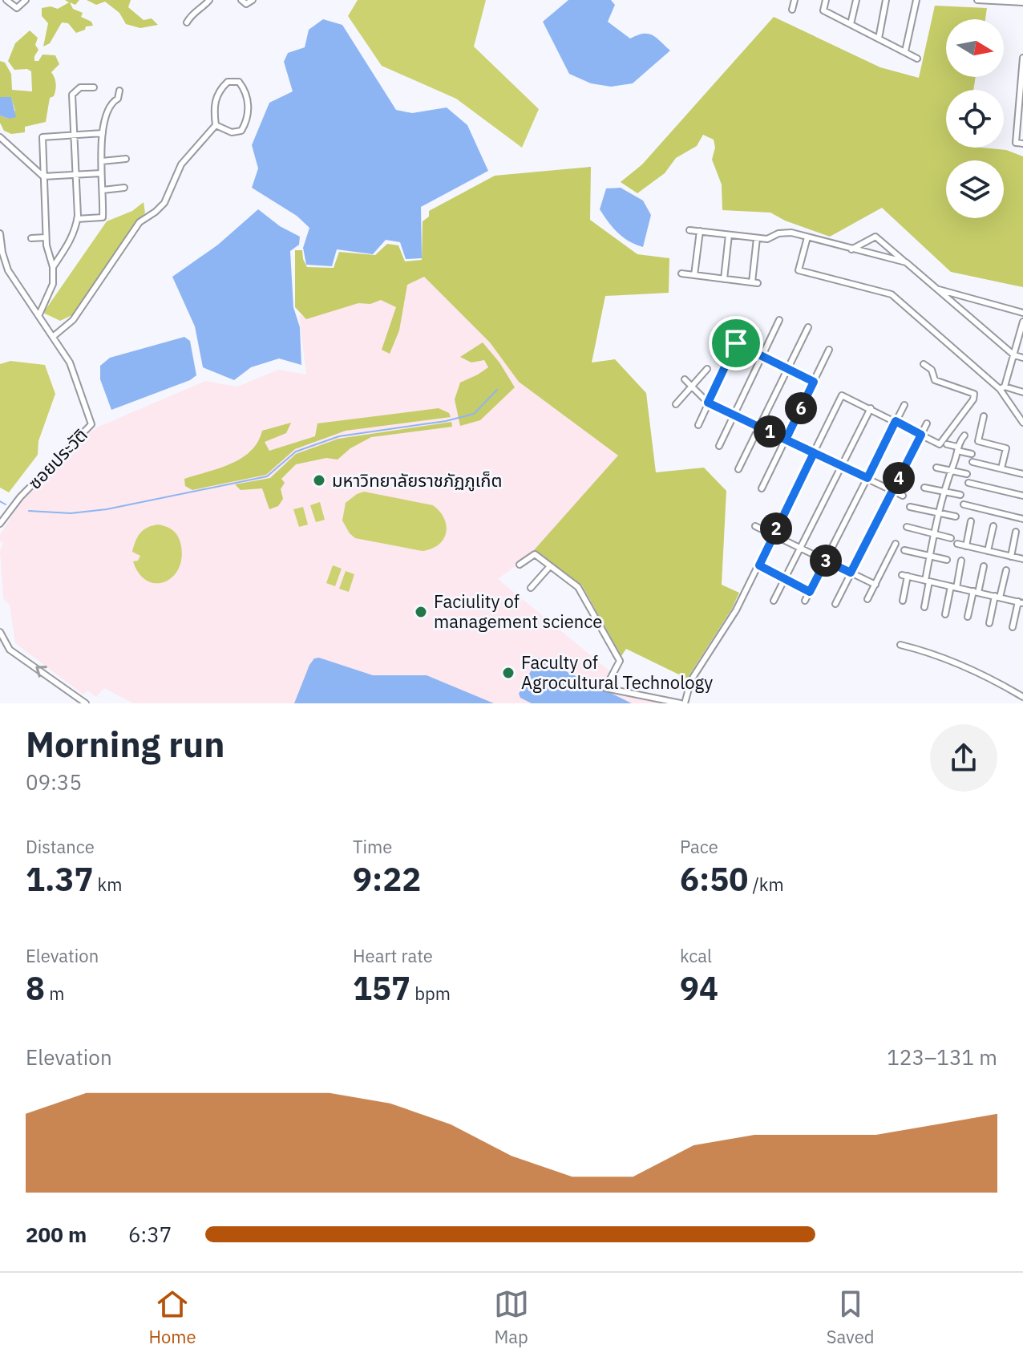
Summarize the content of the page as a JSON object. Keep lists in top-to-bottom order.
{
  "streets": {
    "street": ["ซอยประวัติ"]
  },
  "places": ["มหาวิทยาลัยราชภัฏภูเก็ต", "Faciulity of management science", "Faculty of Agrocultural Technology"],
  "north": "right",
  "page": {
    "pins": [
      "6",
      "1",
      "4",
      "2",
      "3"
    ],
    "heading": ["Morning run", "09:35"],
    "stats": [
      ["Distance", "1.37 km"],
      ["Time", "9:22"],
      ["Pace", "6:50 /km"],
      ["Elevation", "8 m"],
      ["Heart rate", "157 bpm"],
      ["kcal", "94"]
    ],
    "chart": ["Elevation", "123–131 m"],
    "list": [
      {
        "name": "200 m",
        "note": "6:37"
      }
    ],
    "tabs": ["Home", "Map", "Saved"]
  }
}
